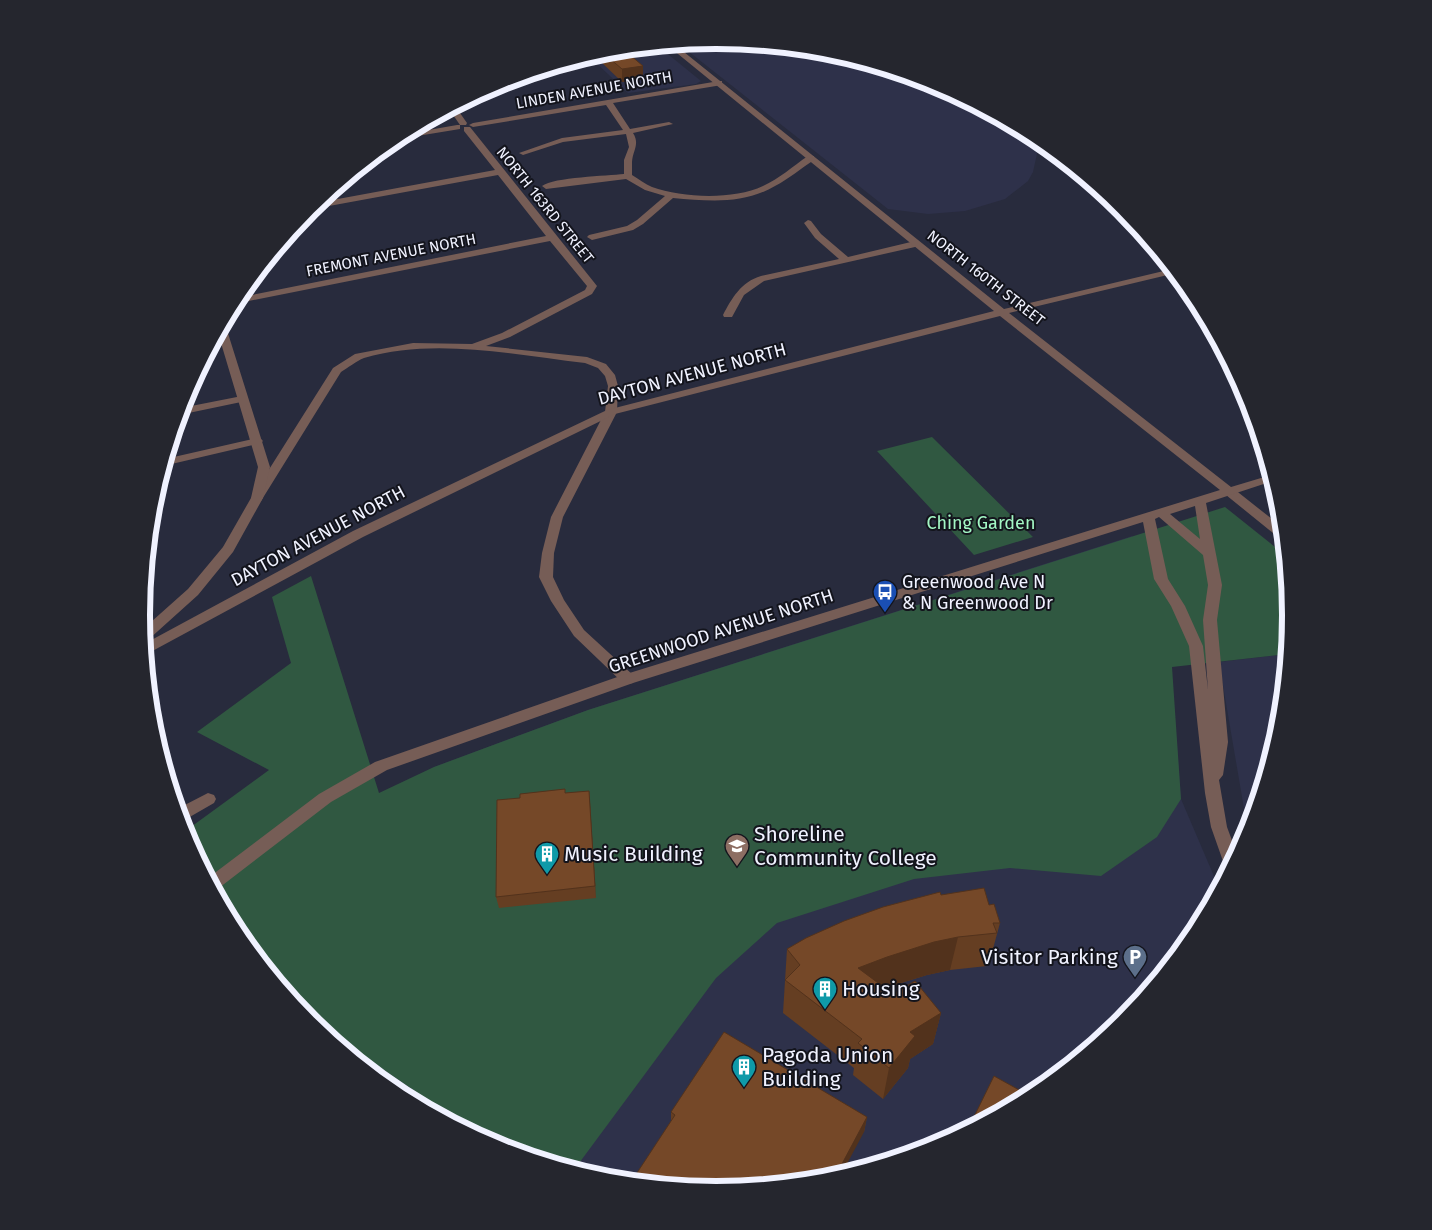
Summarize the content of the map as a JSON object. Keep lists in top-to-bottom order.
{
  "streets": {
    "street": [
      "LINDEN AVENUE NORTH",
      "NORTH 163RD STREET",
      "FREMONT AVENUE NORTH",
      "NORTH 160TH STREET",
      "DAYTON AVENUE NORTH",
      "GREENWOOD AVENUE NORTH"
    ]
  },
  "crossings": [
    ["LINDEN AVENUE NORTH", "NORTH 163RD STREET"],
    ["LINDEN AVENUE NORTH", "NORTH 160TH STREET"],
    ["NORTH 163RD STREET", "FREMONT AVENUE NORTH"],
    ["NORTH 160TH STREET", "DAYTON AVENUE NORTH"],
    ["NORTH 160TH STREET", "GREENWOOD AVENUE NORTH"]
  ],
  "parks": ["Ching Garden"],
  "places": {
    "bus stop": ["Greenwood Ave N & N Greenwood Dr"],
    "school or university": ["Shoreline Community College"],
    "building": ["Music Building", "Housing", "Pagoda Union Building"],
    "parking": ["Visitor Parking"]
  }
}
